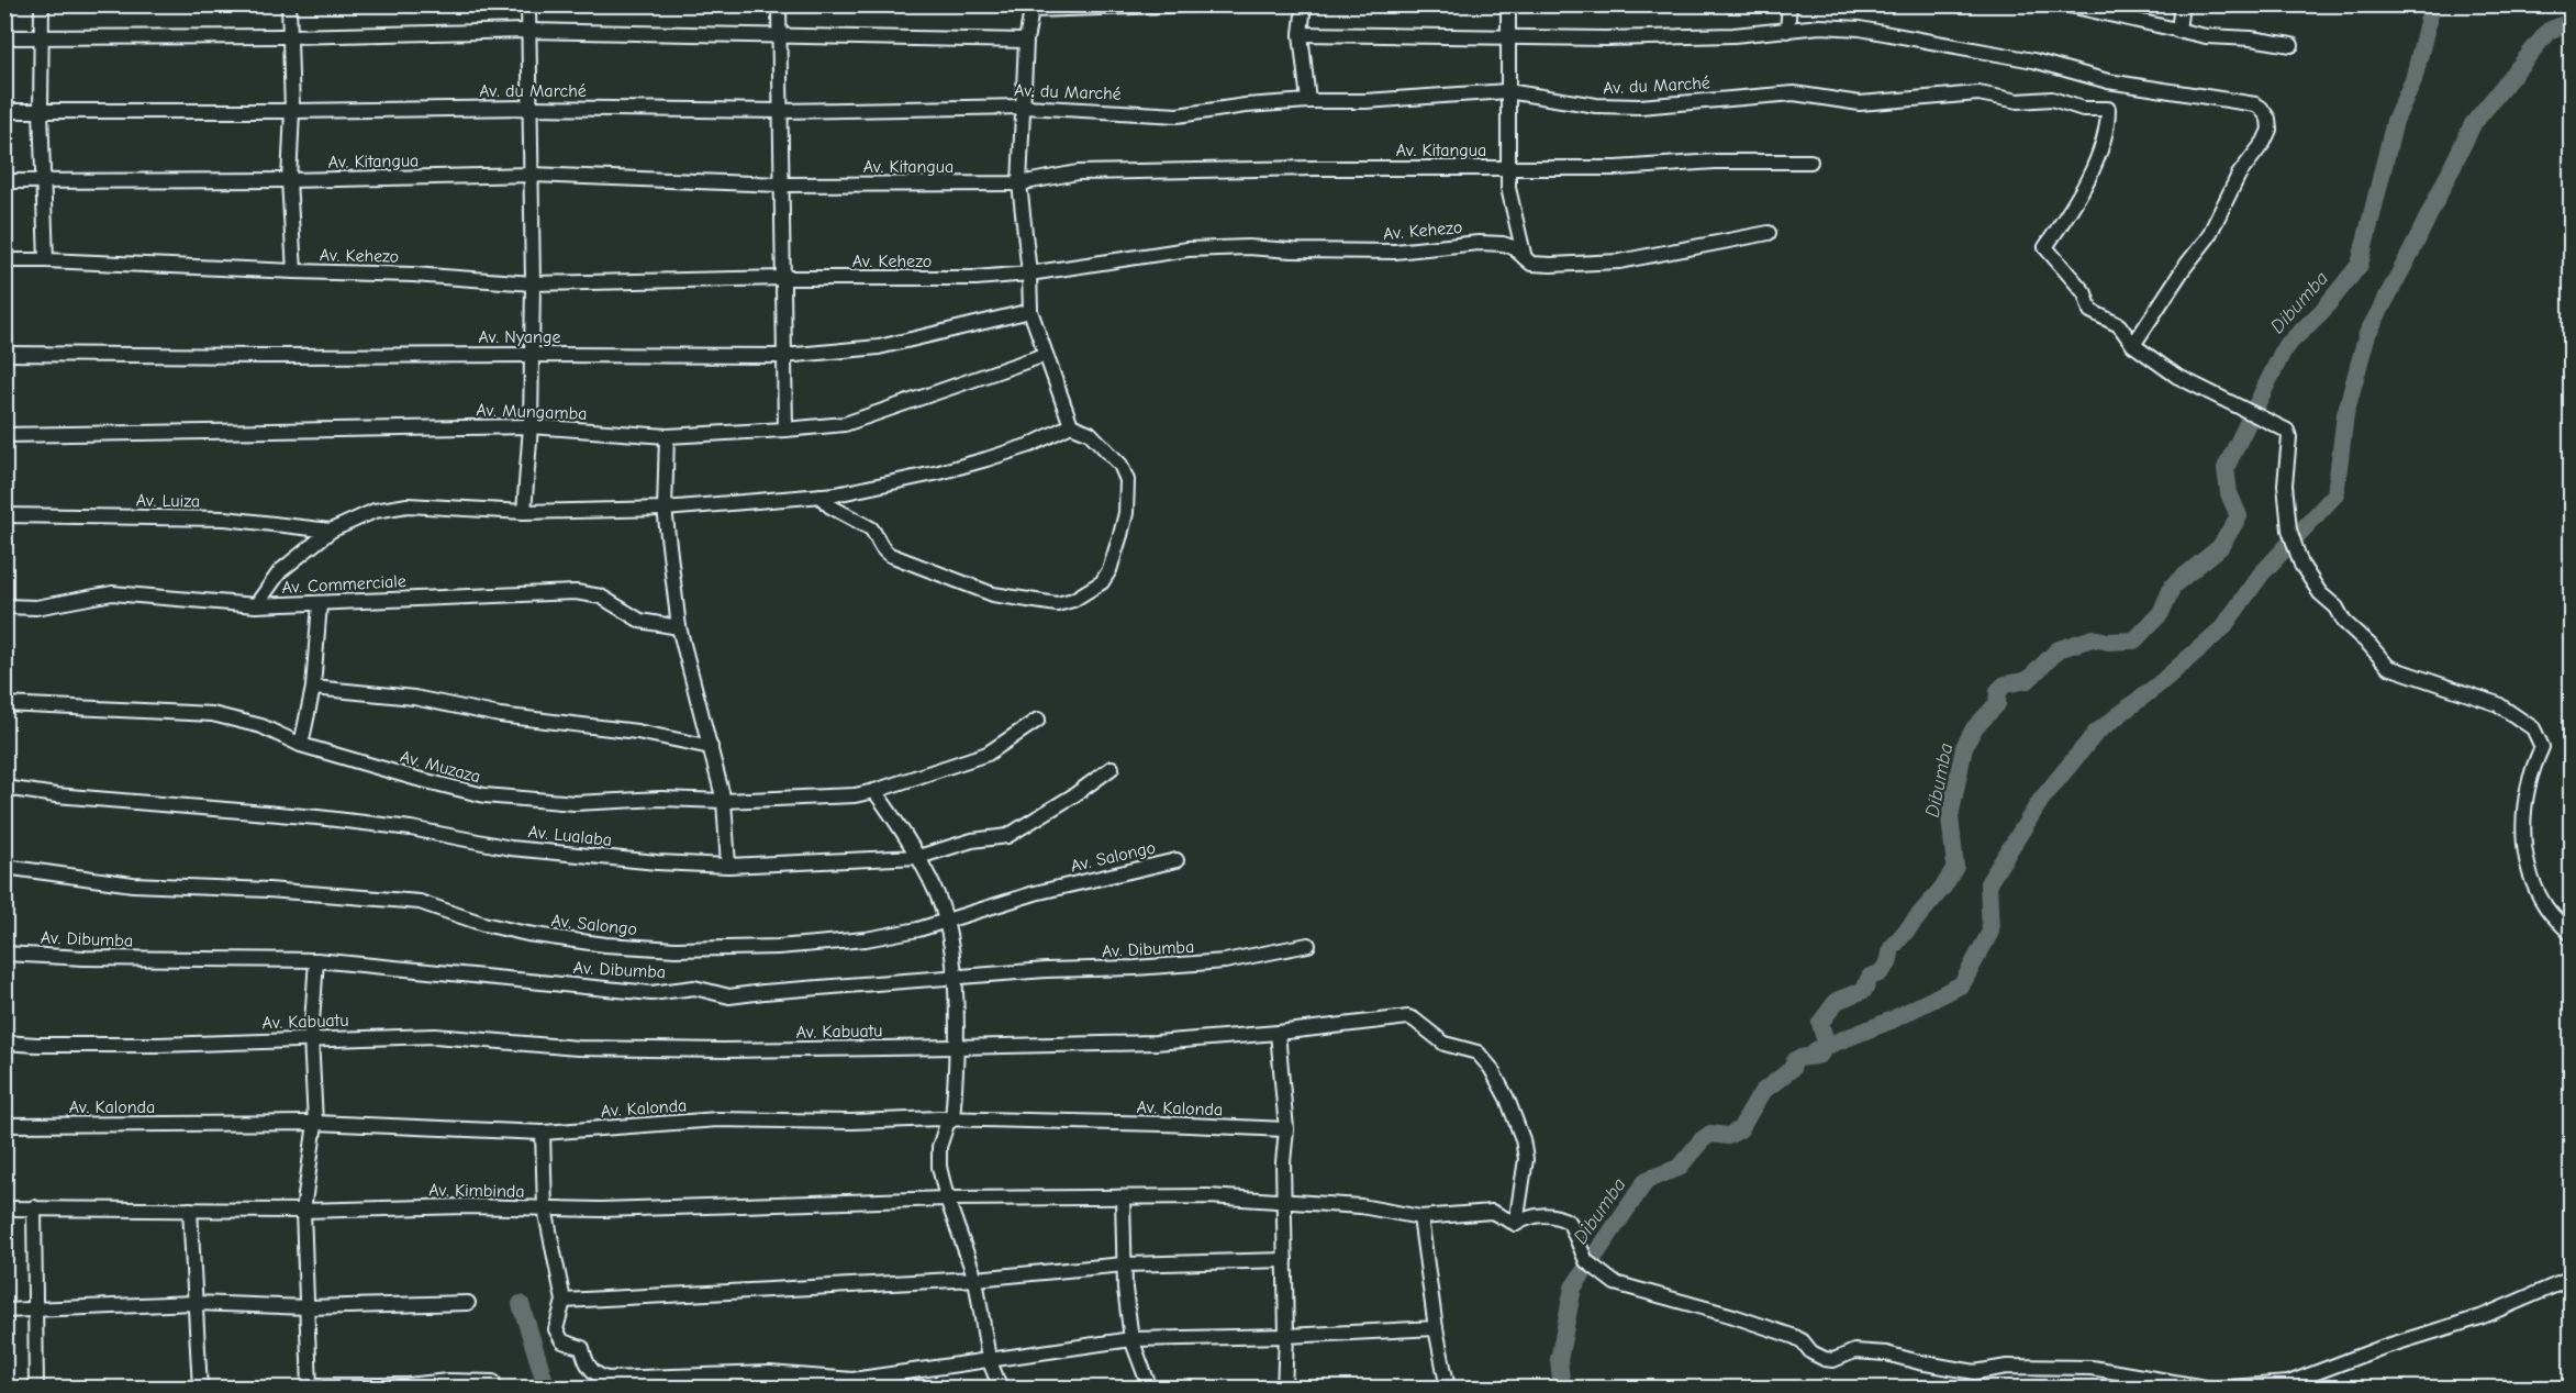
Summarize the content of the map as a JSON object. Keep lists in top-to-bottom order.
{
  "streets": {
    "street": [
      "Av. du Marché",
      "Av. Kitangua",
      "Av. Kehezo",
      "Av. Nyange",
      "Av. Mungamba",
      "Av. Luiza",
      "Av. Commerciale",
      "Av. Muzaza",
      "Av. Lualaba",
      "Av. Salongo",
      "Av. Dibumba",
      "Av. Kabuatu",
      "Av. Kalonda",
      "Av. Kimbinda"
    ]
  },
  "crossings": [
    ["Av. Kabuatu", "Av. Kimbinda"]
  ],
  "water": ["Dibumba"]
}
